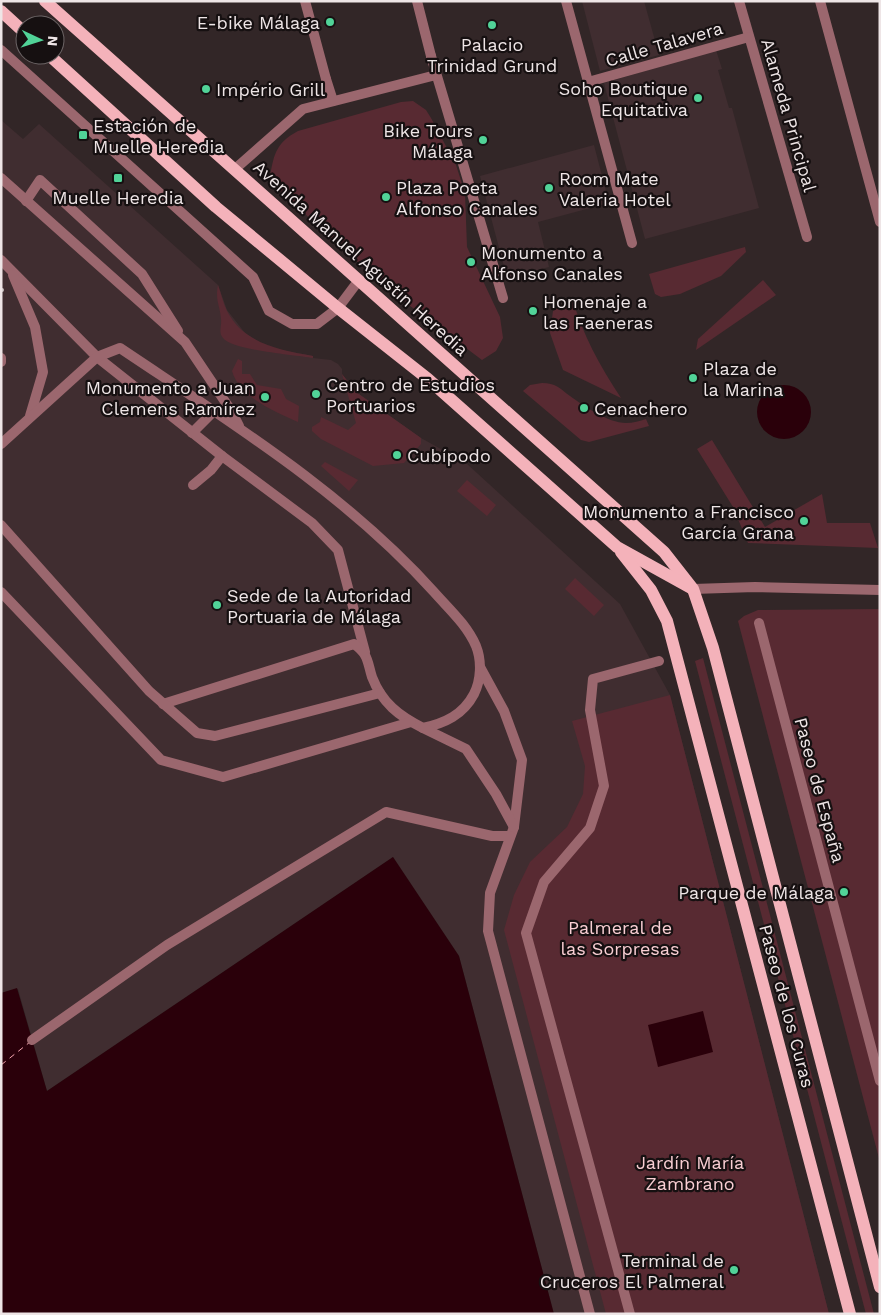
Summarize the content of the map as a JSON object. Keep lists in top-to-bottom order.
{
  "streets": {
    "main road": ["Avenida Manuel Agustín Heredia", "Paseo de los Curas"],
    "street": ["Calle Talavera", "Alameda Principal", "Paseo de España"]
  },
  "crossings": [
    ["Calle Talavera", "Alameda Principal"],
    ["Avenida Manuel Agustín Heredia", "Paseo de los Curas"]
  ],
  "parks": ["Palmeral de las Sorpresas", "Jardín María Zambrano"],
  "places": {
    "other": [
      "E-bike Málaga",
      "Palacio Trinidad Grund",
      "Império Grill",
      "Soho Boutique Equitativa",
      "Bike Tours Málaga",
      "Room Mate Valeria Hotel",
      "Plaza Poeta Alfonso Canales",
      "Monumento a Alfonso Canales",
      "Homenaje a las Faeneras",
      "Plaza de la Marina",
      "Centro de Estudios Portuarios",
      "Monumento a Juan Clemens Ramírez",
      "Cenachero",
      "Cubípodo",
      "Monumento a Francisco García Grana",
      "Sede de la Autoridad Portuaria de Málaga",
      "Parque de Málaga",
      "Terminal de Cruceros El Palmeral"
    ],
    "transit": ["Estación de Muelle Heredia", "Muelle Heredia"]
  },
  "north": "right"
}
